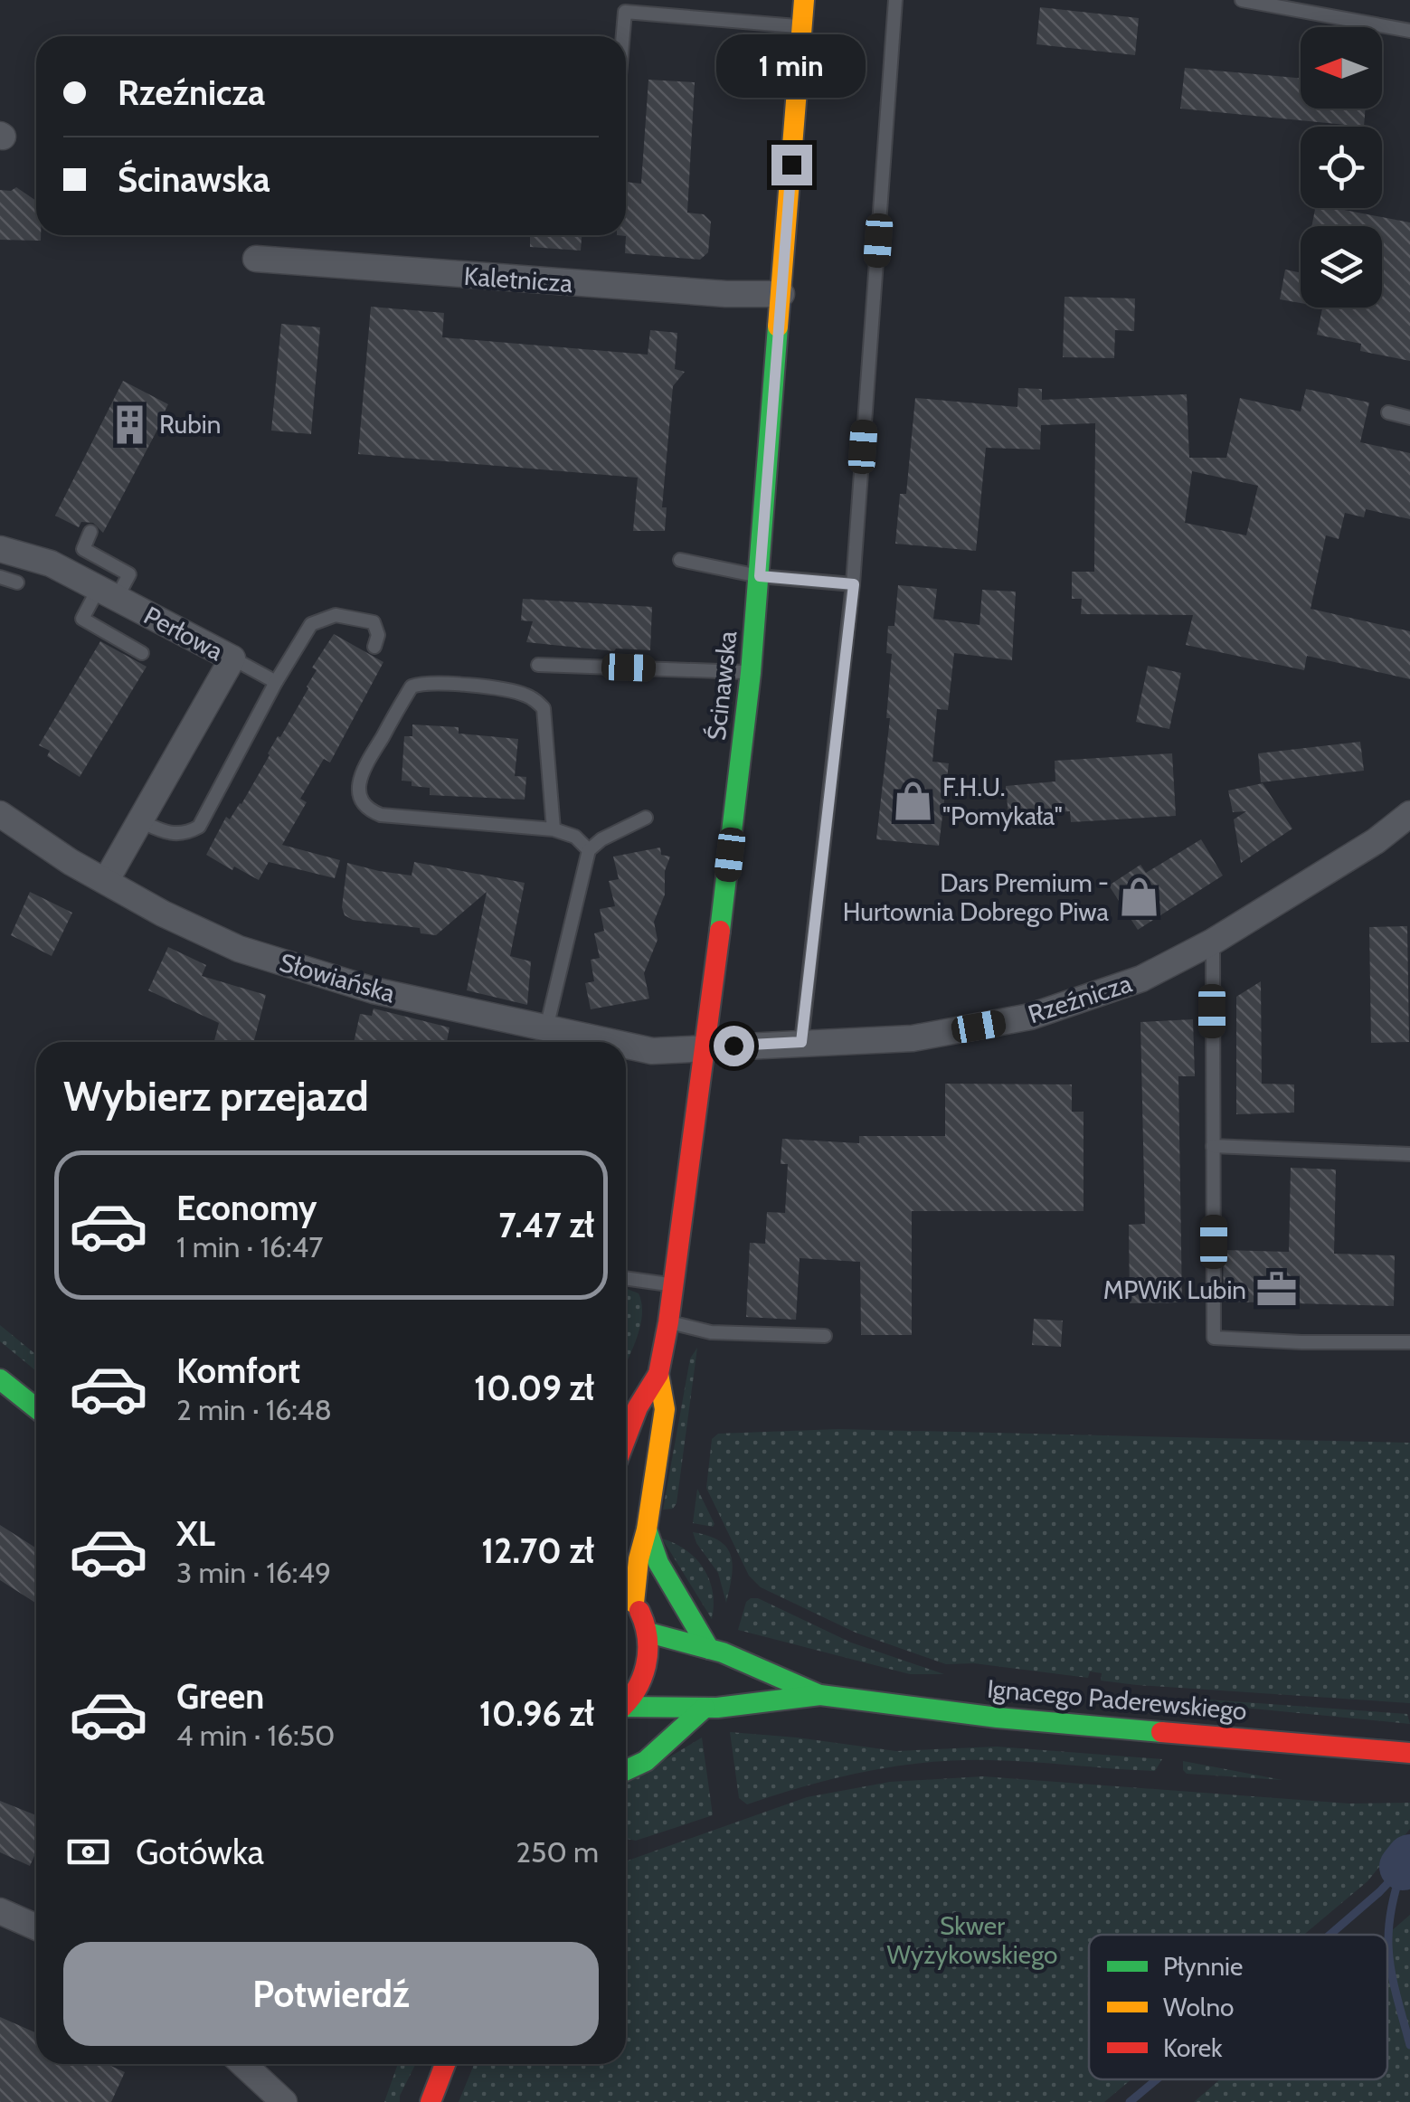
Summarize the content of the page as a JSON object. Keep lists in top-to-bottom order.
{
  "streets": {
    "main road": ["Ścinawska", "Ignacego Paderewskiego"],
    "street": [
      "Kaletnicza",
      "Perłowa",
      "Słowiańska",
      "Rzeźnicza"
    ]
  },
  "crossings": [
    ["Kaletnicza", "Ścinawska"],
    ["Perłowa", "Słowiańska"],
    ["Ścinawska", "Słowiańska"],
    ["Ścinawska", "Rzeźnicza"],
    ["Słowiańska", "Rzeźnicza"]
  ],
  "parks": ["Skwer Wyżykowskiego"],
  "places": {
    "building": ["Rubin"],
    "shop": ["F.H.U. \"Pomykała\"", "Dars Premium - Hurtownia Dobrego Piwa"],
    "office": ["MPWiK Lubin"]
  },
  "legend": ["Płynnie", "Wolno", "Korek"],
  "north": "left",
  "page": {
    "bubble": "1 min",
    "banner": ["Rzeźnicza", "Ścinawska"],
    "heading": "Wybierz przejazd",
    "list": [
      {
        "name": "Economy",
        "note": "1 min · 16:47",
        "value": "7.47 zł"
      },
      {
        "name": "Komfort",
        "note": "2 min · 16:48",
        "value": "10.09 zł"
      },
      {
        "name": "XL",
        "note": "3 min · 16:49",
        "value": "12.70 zł"
      },
      {
        "name": "Green",
        "note": "4 min · 16:50",
        "value": "10.96 zł"
      }
    ],
    "pay": ["Gotówka", "250 m"],
    "buttons": "Potwierdź"
  }
}
